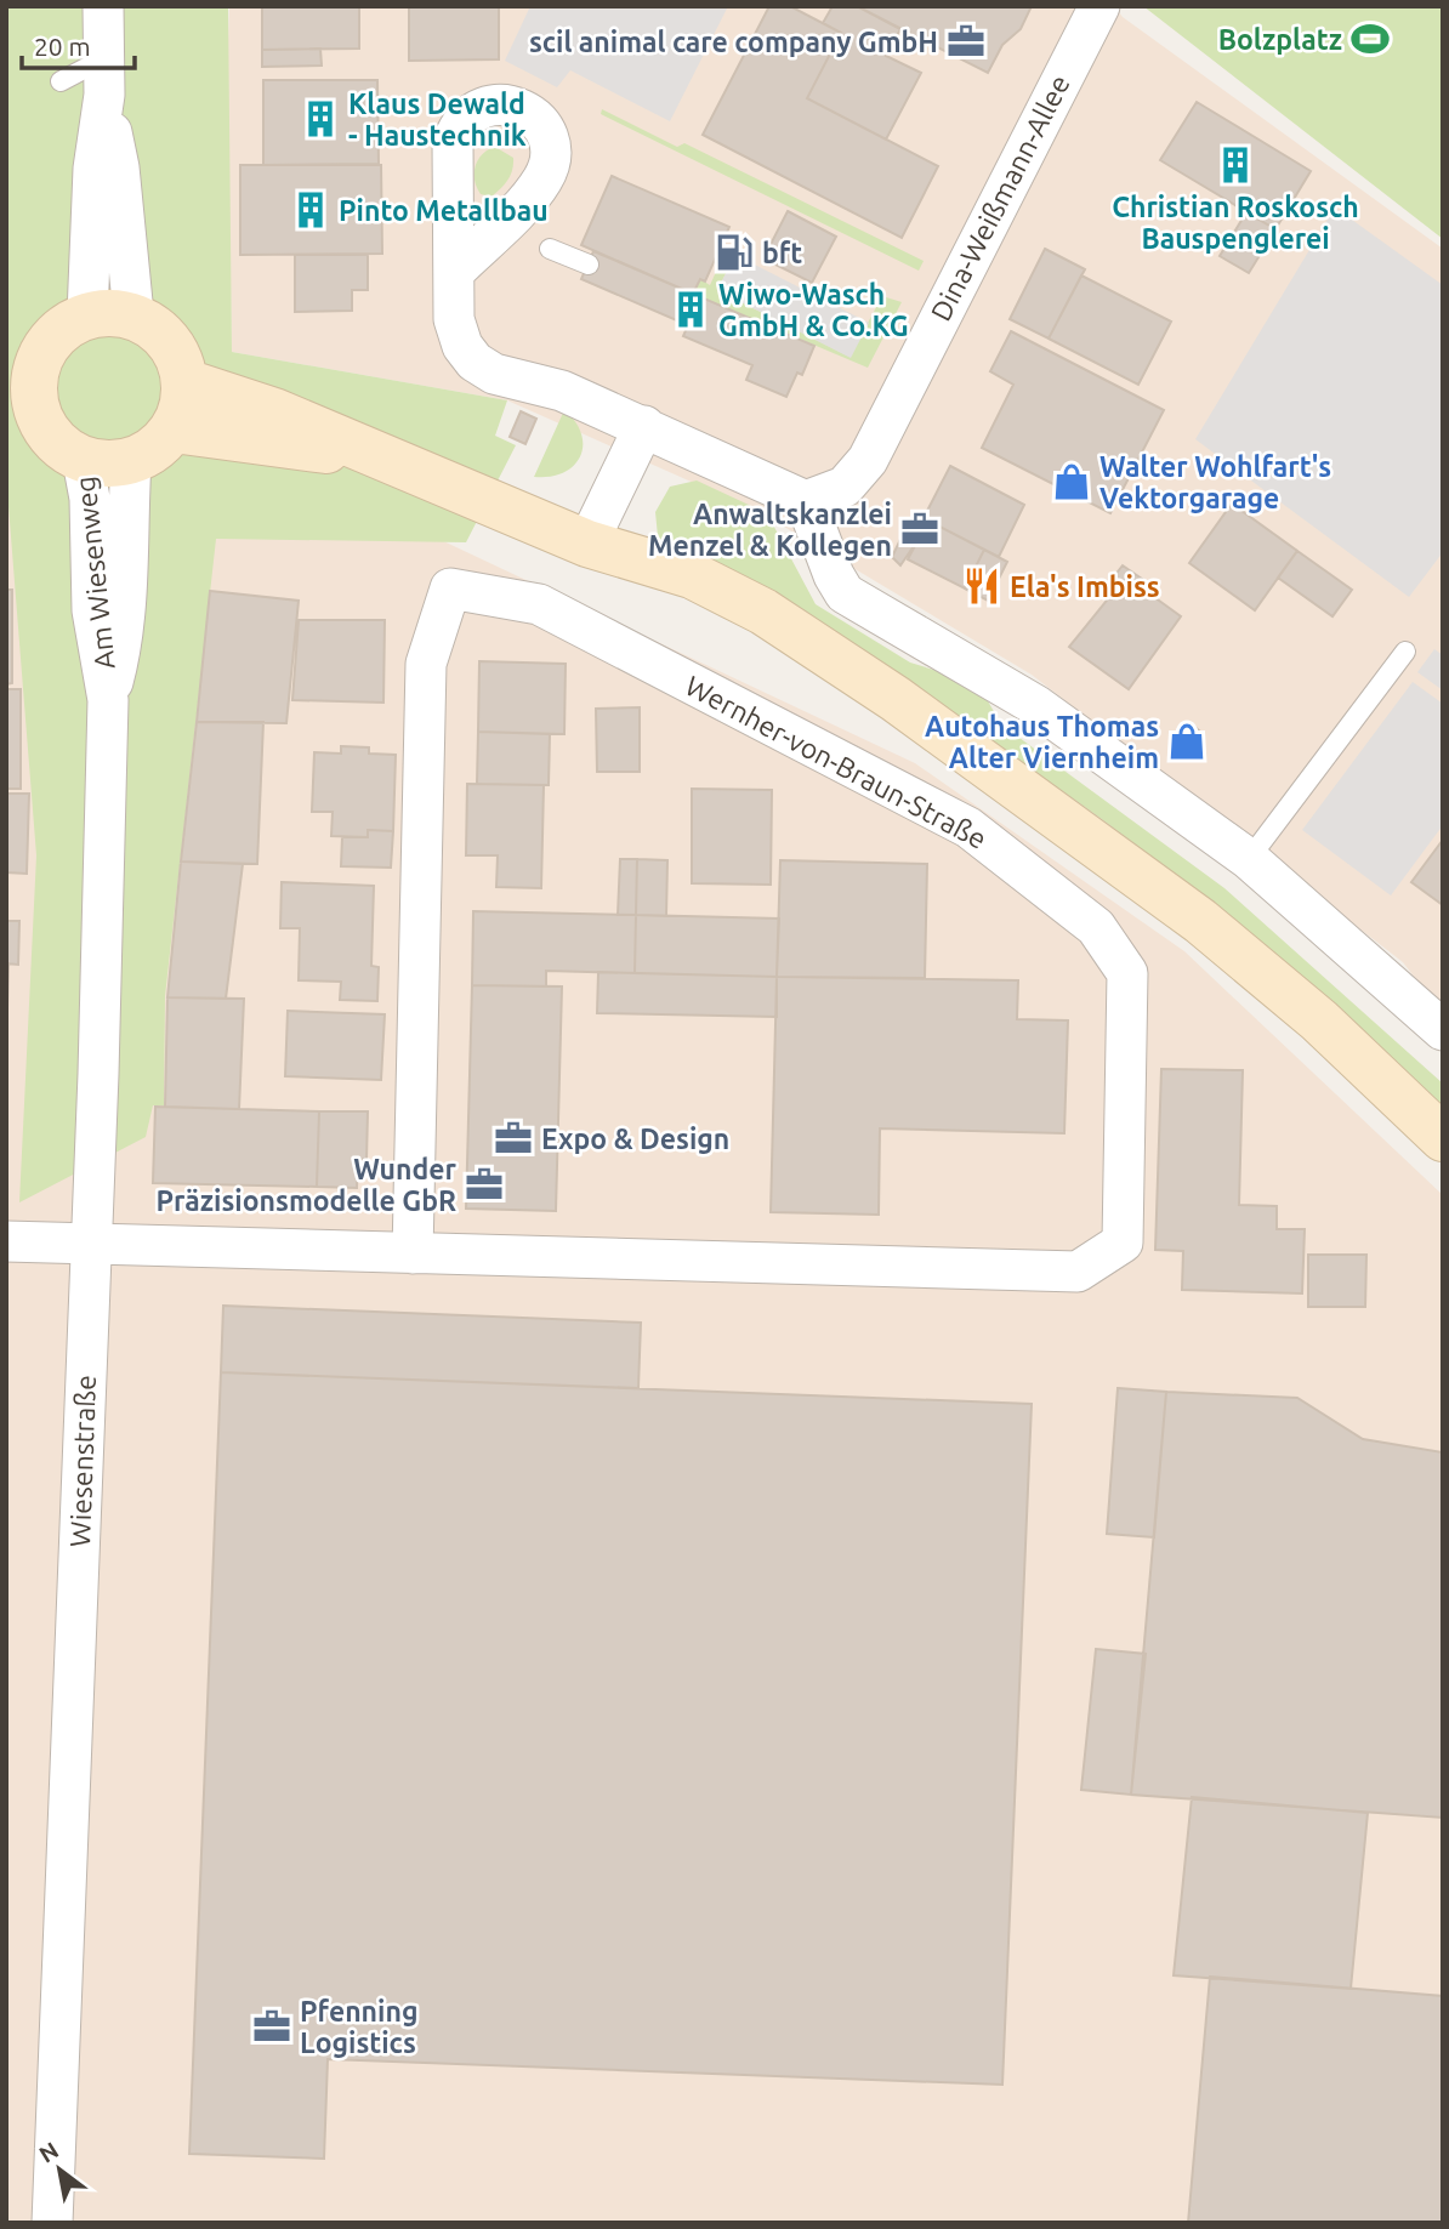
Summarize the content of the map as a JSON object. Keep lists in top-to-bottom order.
{
  "streets": {
    "street": [
      "Dina-Weißmann-Allee",
      "Am Wiesenweg",
      "Wernher-von-Braun-Straße",
      "Wiesenstraße"
    ]
  },
  "crossings": [
    ["Am Wiesenweg", "Wiesenstraße"],
    ["Wernher-von-Braun-Straße", "Wiesenstraße"]
  ],
  "places": {
    "sports": ["Bolzplatz"],
    "office": [
      "scil animal care company GmbH",
      "Anwaltskanzlei Menzel & Kollegen",
      "Expo & Design",
      "Wunder Präzisionsmodelle GbR",
      "Pfenning Logistics"
    ],
    "building": [
      "Klaus Dewald - Haustechnik",
      "Christian Roskosch Bauspenglerei",
      "Pinto Metallbau",
      "Wiwo-Wasch GmbH & Co.KG"
    ],
    "fuel station": ["bft"],
    "shop": ["Walter Wohlfart's Vektorgarage", "Autohaus Thomas Alter Viernheim"],
    "restaurant": ["Ela's Imbiss"]
  },
  "scale_bar": "20 m",
  "north": "top left"
}
